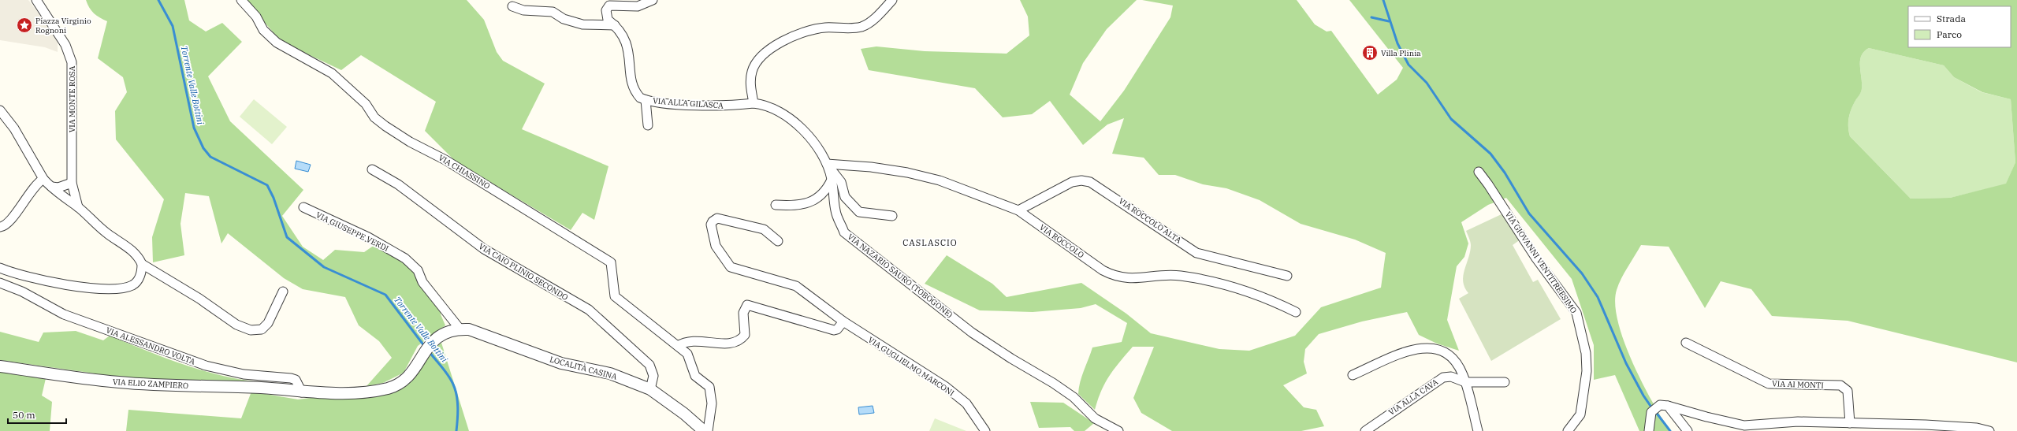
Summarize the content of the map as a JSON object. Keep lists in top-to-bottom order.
{
  "streets": {
    "street": [
      "VIA MONTE ROSA",
      "VIA ALLA GILASCA",
      "VIA CHIASSINO",
      "VIA ROCCOLO ALTA",
      "VIA GIUSEPPE VERDI",
      "VIA ROCCOLO",
      "VIA GIOVANNI VENTITREESIMO",
      "VIA CAIO PLINIO SECONDO",
      "VIA NAZARIO SAURO (TOBOGONE)",
      "VIA ALESSANDRO VOLTA",
      "VIA GUGLIELMO MARCONI",
      "LOCALITÀ CASINA",
      "VIA ELIO ZAMPIERO",
      "VIA AI MONTI",
      "VIA ALLA CAVA"
    ]
  },
  "crossings": [
    ["VIA ALLA GILASCA", "VIA NAZARIO SAURO (TOBOGONE)"],
    ["VIA ROCCOLO ALTA", "VIA ROCCOLO"],
    ["VIA GIUSEPPE VERDI", "LOCALITÀ CASINA"],
    ["VIA ROCCOLO", "VIA NAZARIO SAURO (TOBOGONE)"],
    ["VIA CAIO PLINIO SECONDO", "LOCALITÀ CASINA"],
    ["VIA ALESSANDRO VOLTA", "VIA ELIO ZAMPIERO"],
    ["LOCALITÀ CASINA", "VIA ELIO ZAMPIERO"]
  ],
  "districts": ["CASLASCIO"],
  "water": ["Torrente Valle Bottini"],
  "places": {
    "place": ["Piazza Virginio Rognoni"],
    "building": ["Villa Plinia"]
  },
  "legend": ["Strada", "Parco"],
  "scale_bar": "50 m"
}
